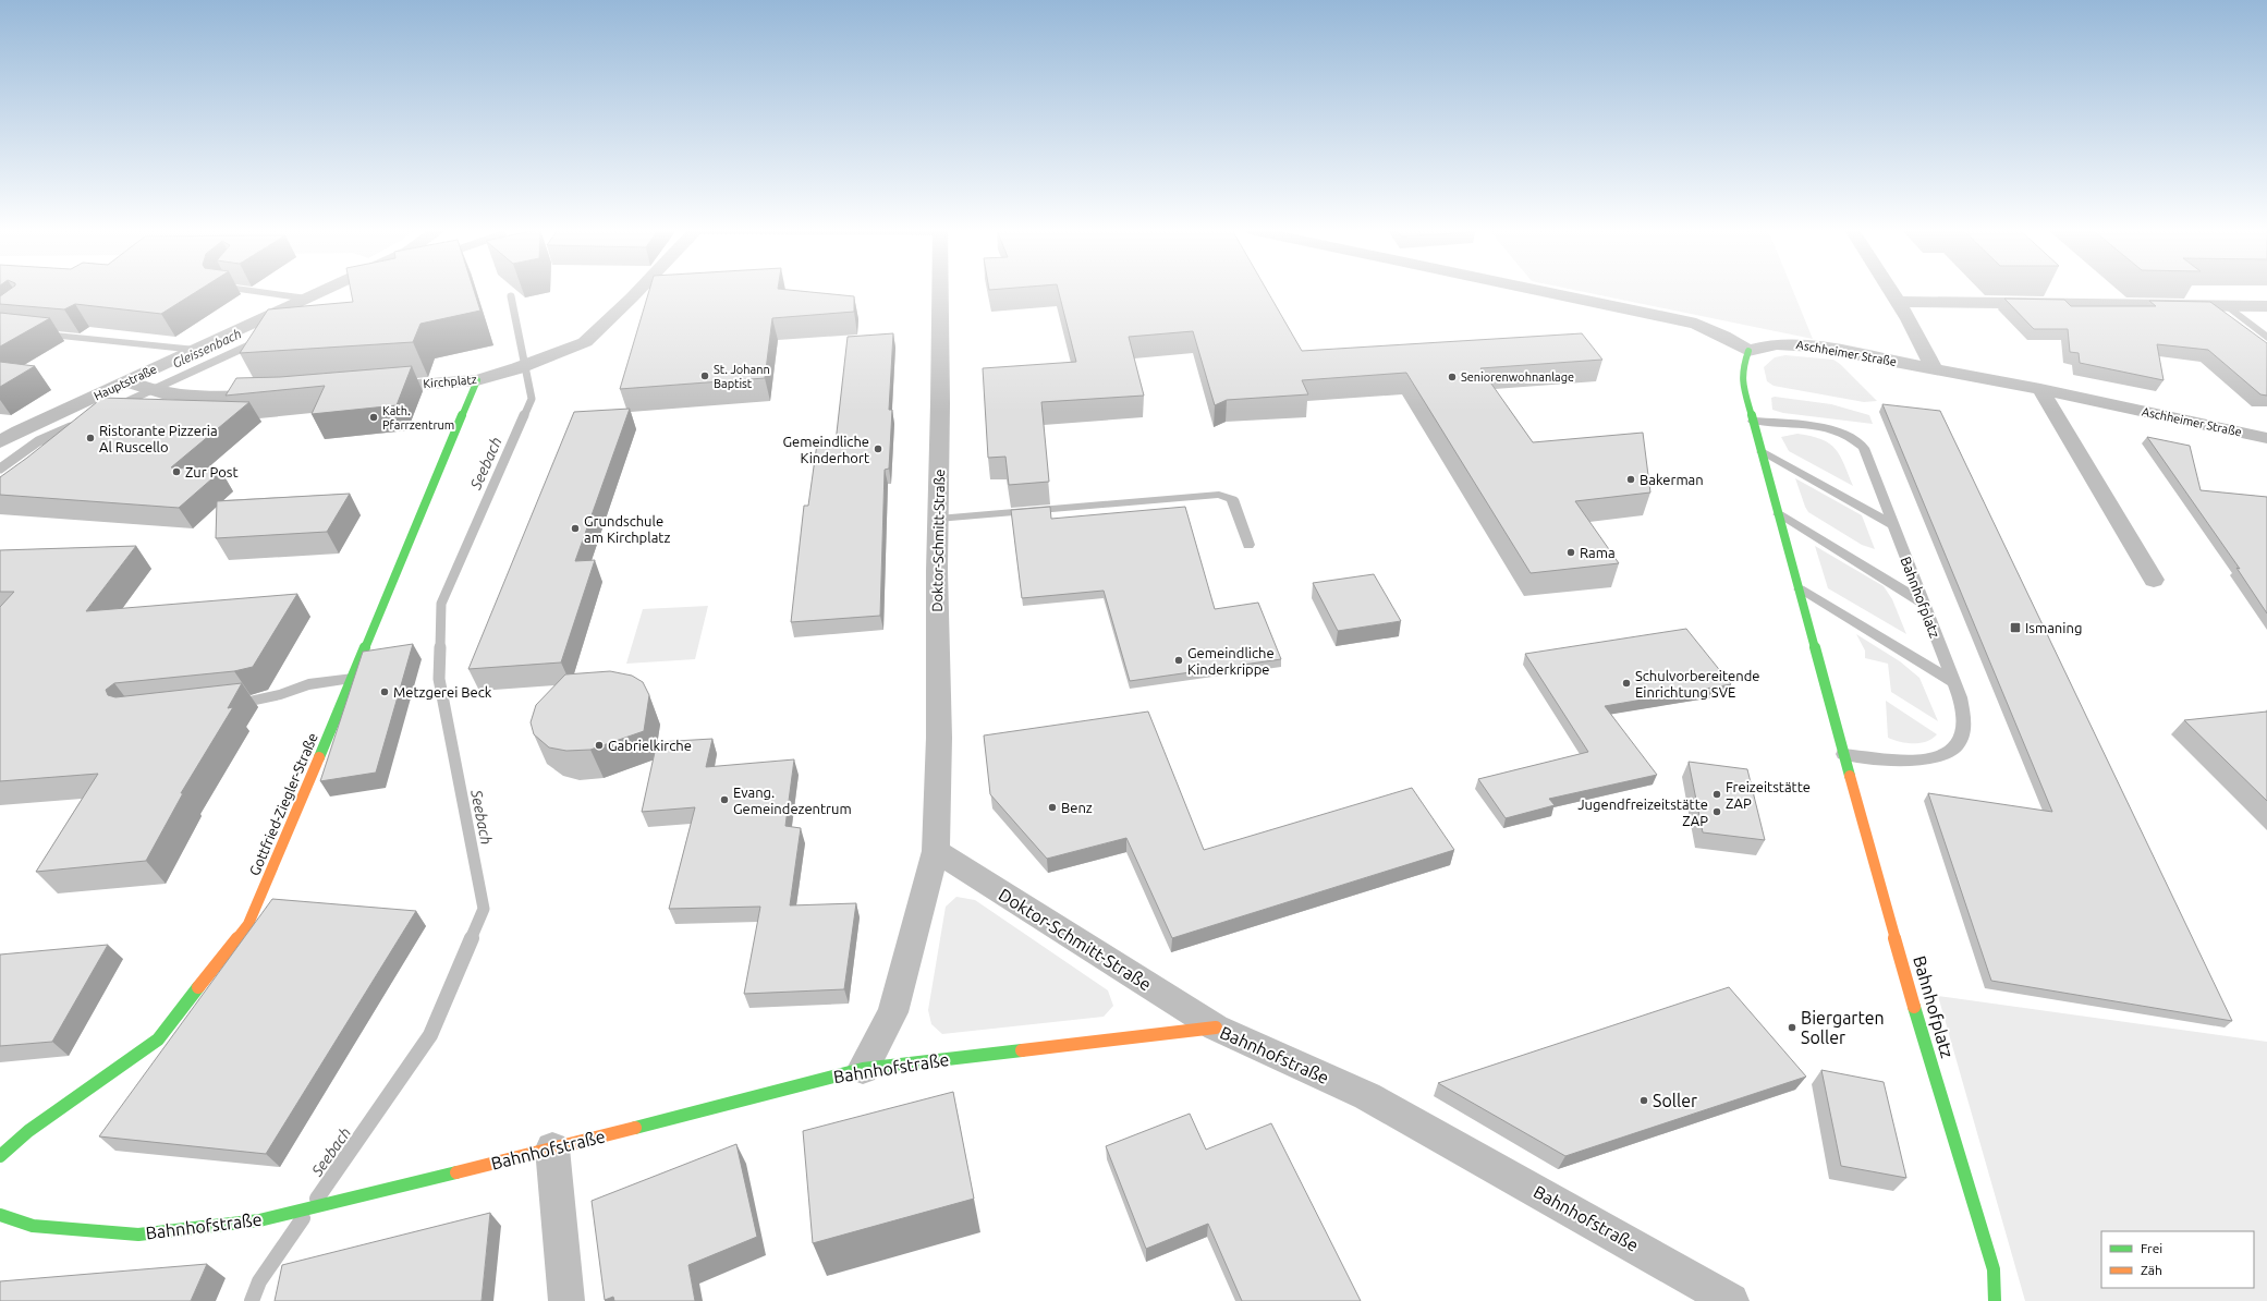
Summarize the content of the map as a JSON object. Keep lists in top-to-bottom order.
{
  "streets": {
    "street": [
      "Aschheimer Straße",
      "Kirchplatz",
      "Hauptstraße",
      "Doktor-Schmitt-Straße",
      "Bahnhofplatz",
      "Gottfried-Ziegler-Straße",
      "Bahnhofstraße"
    ]
  },
  "crossings": [
    ["Aschheimer Straße", "Bahnhofplatz"],
    ["Kirchplatz", "Gottfried-Ziegler-Straße"],
    ["Doktor-Schmitt-Straße", "Bahnhofstraße"]
  ],
  "water": ["Gleissenbach", "Seebach"],
  "places": {
    "other": [
      "St. Johann Baptist",
      "Seniorenwohnanlage",
      "Kath. Pfarrzentrum",
      "Ristorante Pizzeria Al Ruscello",
      "Gemeindliche Kinderhort",
      "Zur Post",
      "Bakerman",
      "Grundschule am Kirchplatz",
      "Rama",
      "Gemeindliche Kinderkrippe",
      "Schulvorbereitende Einrichtung SVE",
      "Metzgerei Beck",
      "Gabrielkirche",
      "Freizeitstätte ZAP",
      "Evang. Gemeindezentrum",
      "Benz",
      "Jugendfreizeitstätte ZAP",
      "Biergarten Soller",
      "Soller"
    ],
    "transit": ["Ismaning"]
  },
  "legend": ["Frei", "Zäh"]
}
